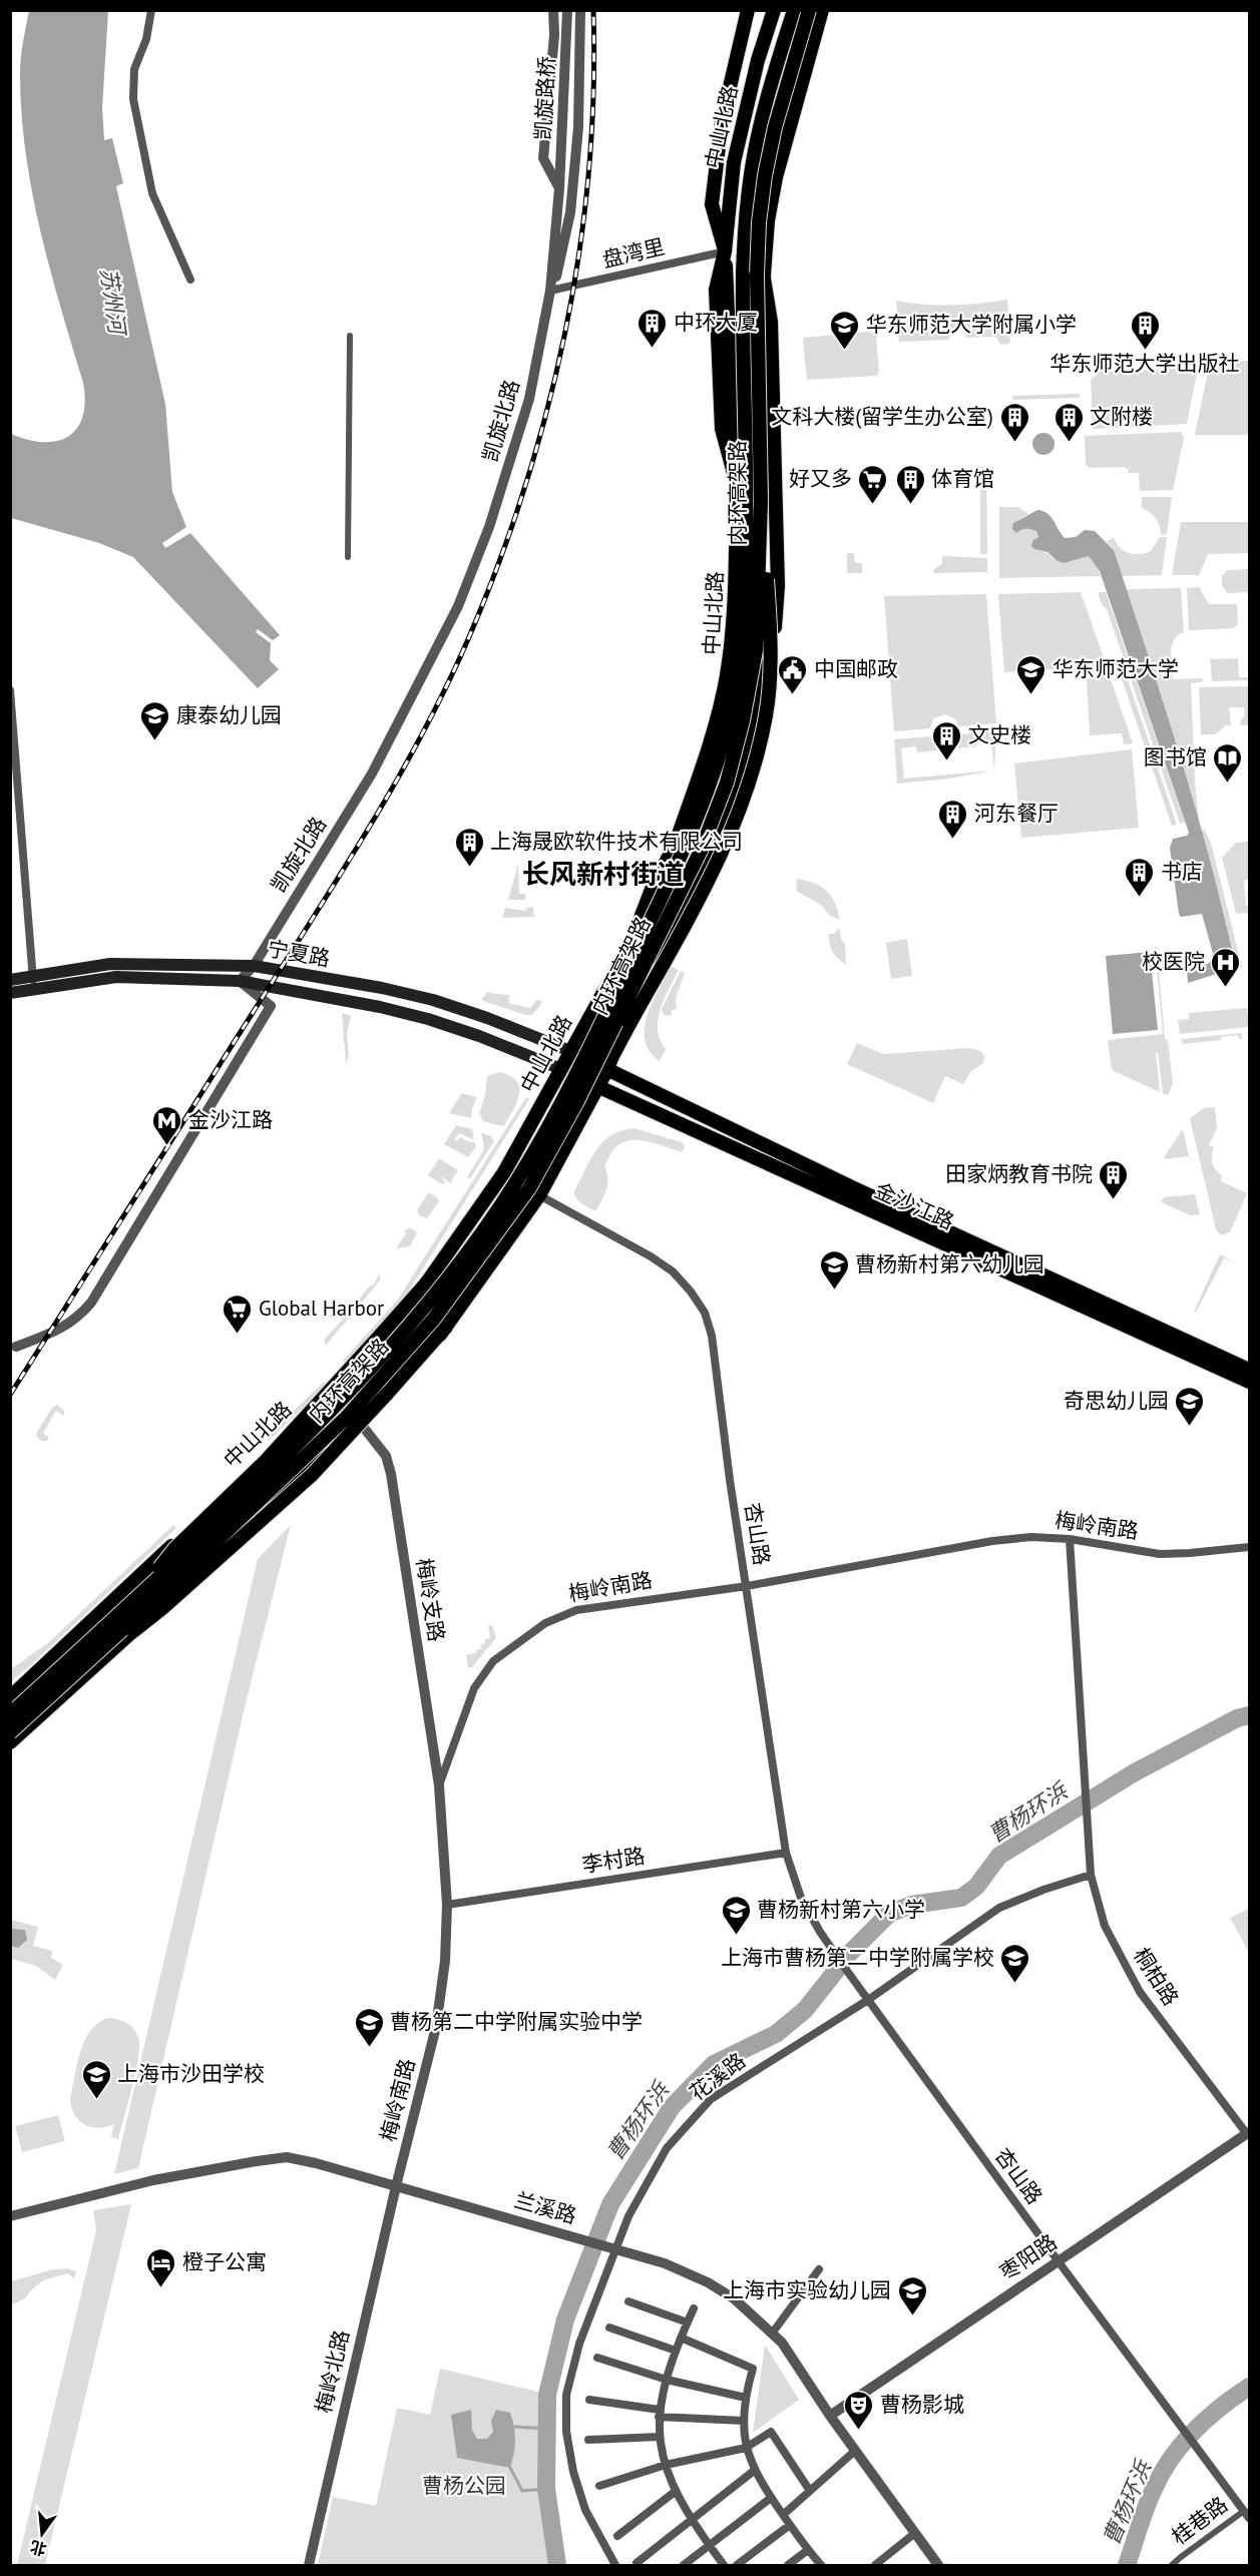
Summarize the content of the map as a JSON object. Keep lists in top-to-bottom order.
{
  "streets": {
    "main road": [
      "中山北路",
      "内环高架路",
      "宁夏路",
      "金沙江路"
    ],
    "street": [
      "凯旋路桥",
      "盘湾里",
      "凯旋北路",
      "梅岭南路",
      "杏山路",
      "梅岭支路",
      "李村路",
      "桐柏路",
      "花溪路",
      "兰溪路",
      "枣阳路",
      "梅岭北路",
      "桂巷路"
    ]
  },
  "crossings": [
    ["凯旋路桥", "凯旋北路"],
    ["中山北路", "盘湾里"],
    ["中山北路", "宁夏路"],
    ["中山北路", "金沙江路"],
    ["盘湾里", "凯旋北路"],
    ["凯旋北路", "宁夏路"],
    ["宁夏路", "金沙江路"],
    ["梅岭南路", "杏山路"],
    ["梅岭南路", "梅岭支路"],
    ["梅岭南路", "李村路"],
    ["梅岭南路", "桐柏路"],
    ["梅岭南路", "兰溪路"],
    ["梅岭南路", "梅岭北路"],
    ["杏山路", "李村路"],
    ["杏山路", "花溪路"],
    ["杏山路", "枣阳路"],
    ["杏山路", "桂巷路"],
    ["桐柏路", "花溪路"],
    ["桐柏路", "枣阳路"],
    ["花溪路", "兰溪路"],
    ["兰溪路", "枣阳路"],
    ["兰溪路", "梅岭北路"]
  ],
  "districts": ["长风新村街道"],
  "water": ["苏州河", "曹杨环浜"],
  "parks": ["曹杨公园"],
  "places": {
    "building": [
      "中环大厦",
      "华东师范大学出版社",
      "文科大楼(留学生办公室)",
      "文附楼",
      "体育馆",
      "文史楼",
      "河东餐厅",
      "上海晟欧软件技术有限公司",
      "书店",
      "田家炳教育书院"
    ],
    "school or university": [
      "华东师范大学附属小学",
      "华东师范大学",
      "康泰幼儿园",
      "曹杨新村第六幼儿园",
      "奇思幼儿园",
      "曹杨新村第六小学",
      "上海市曹杨第二中学附属学校",
      "曹杨第二中学附属实验中学",
      "上海市沙田学校",
      "上海市实验幼儿园"
    ],
    "supermarket": ["好又多", "Global Harbor"],
    "public building": ["中国邮政"],
    "library": ["图书馆"],
    "hospital": ["校医院"],
    "metro station": ["金沙江路"],
    "hotel": ["橙子公寓"],
    "theatre": ["曹杨影城"]
  },
  "north": "bottom"
}
